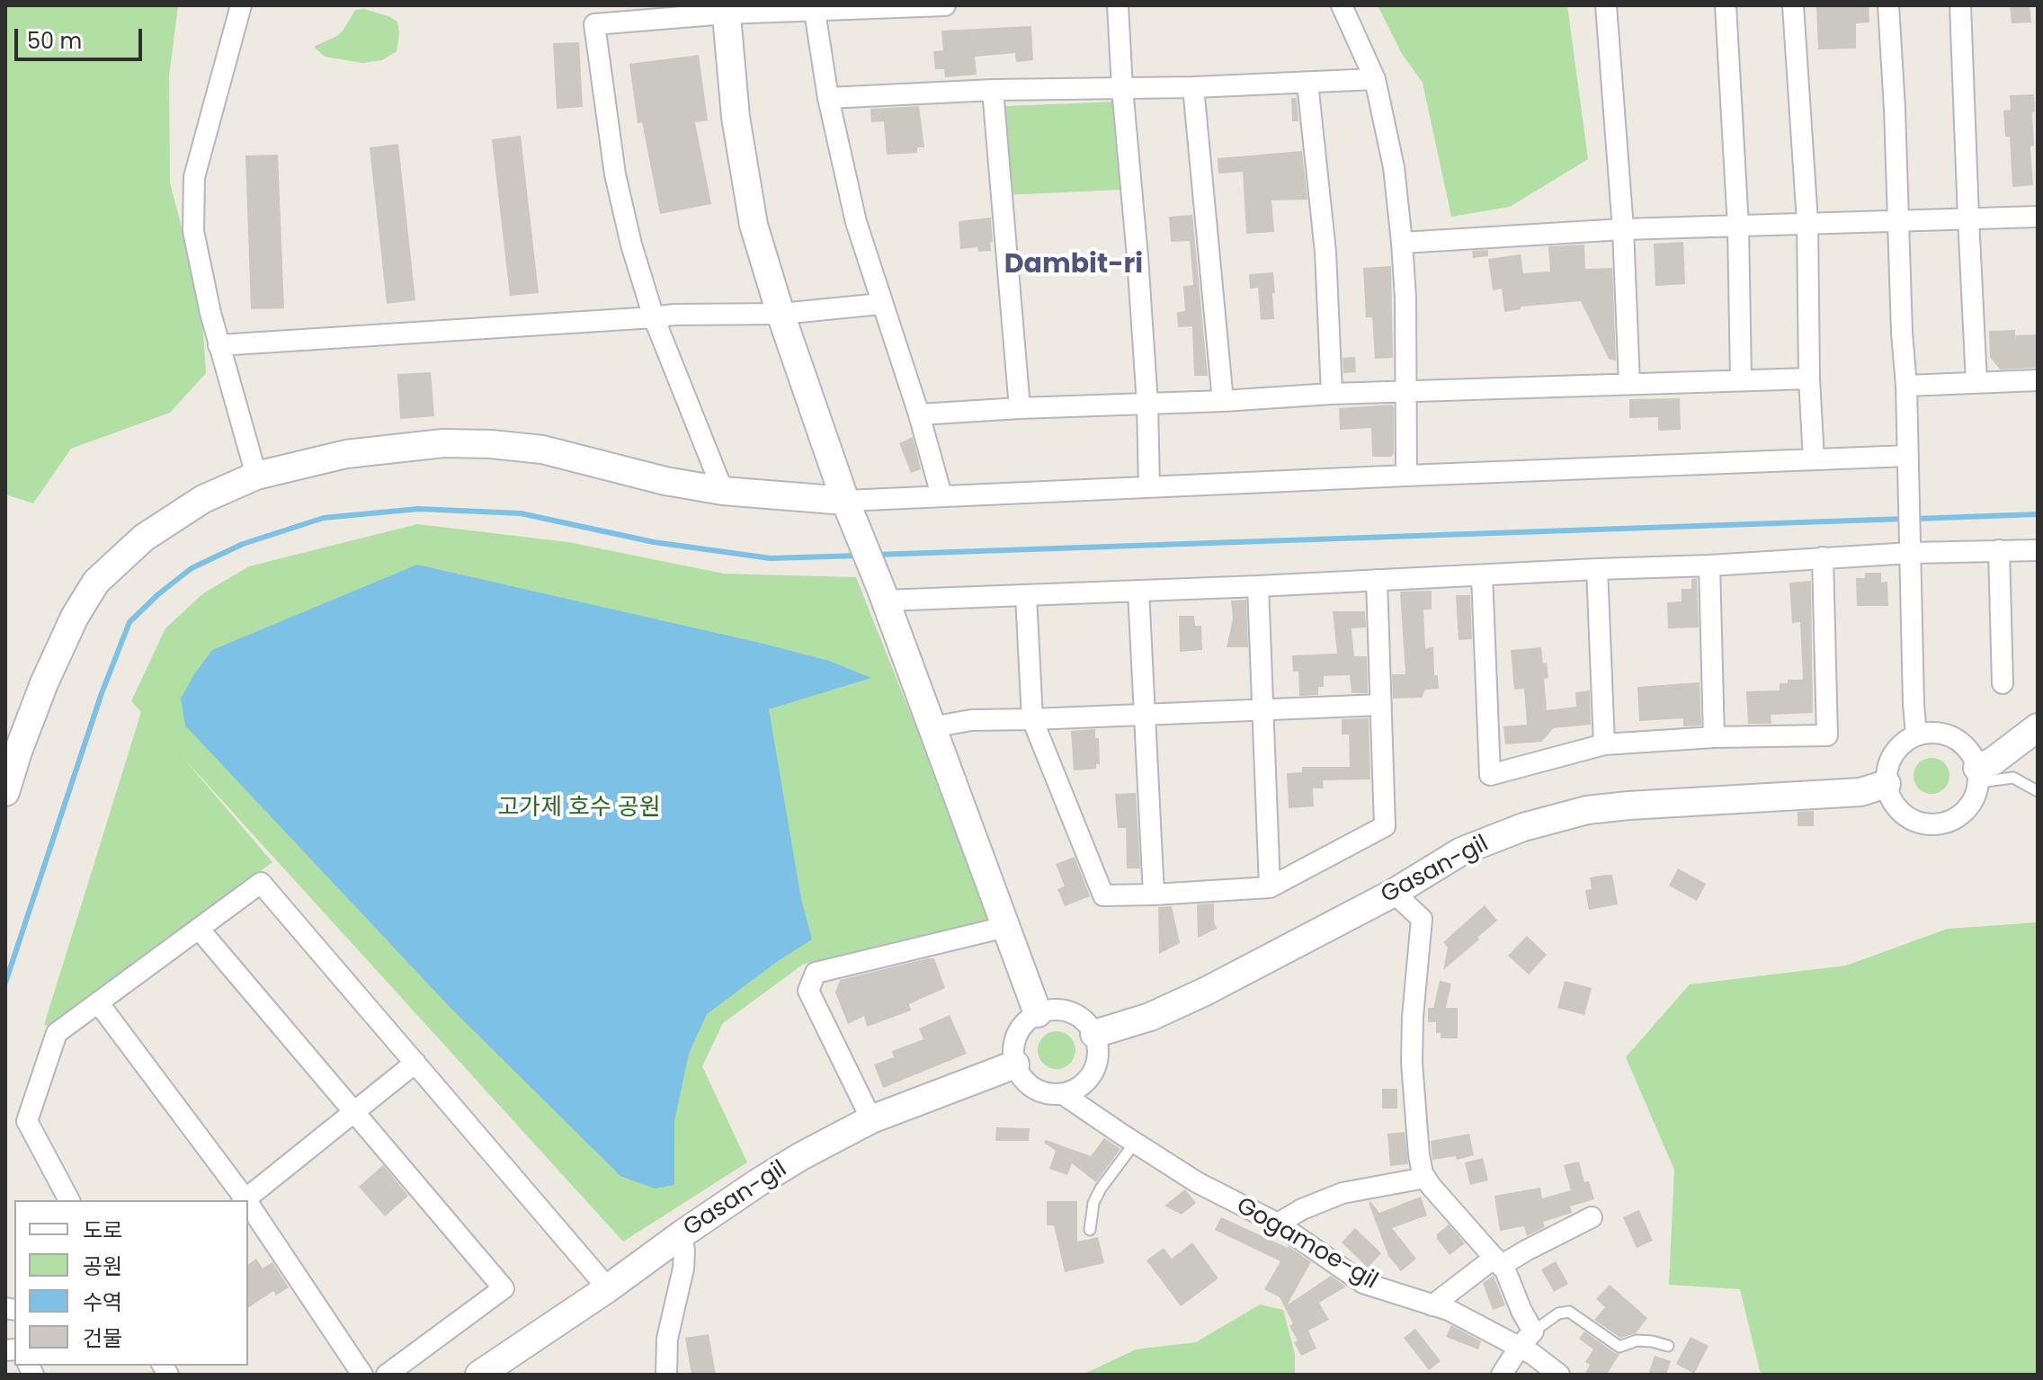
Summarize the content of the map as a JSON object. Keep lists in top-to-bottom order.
{
  "streets": {
    "street": ["Gasan-gil", "Gogamoe-gil"]
  },
  "crossings": [
    ["Gasan-gil", "Gogamoe-gil"]
  ],
  "districts": ["Dambit-ri"],
  "parks": ["고가제 호수 공원"],
  "legend": [
    "도로",
    "공원",
    "수역",
    "건물"
  ],
  "scale_bar": "50 m"
}
